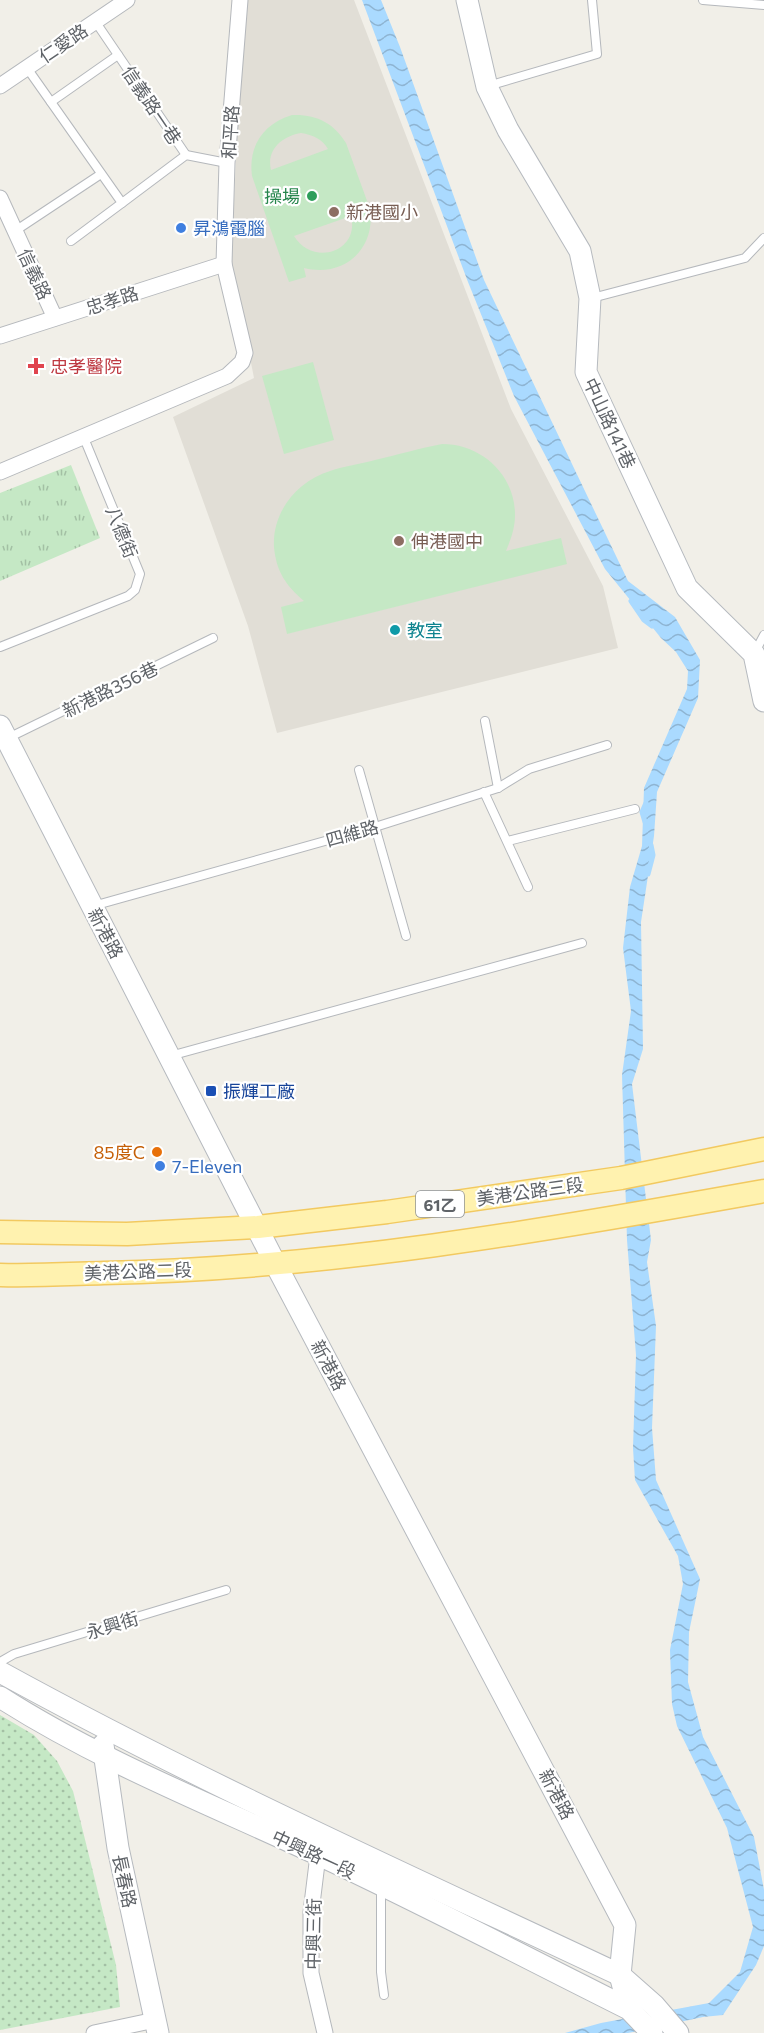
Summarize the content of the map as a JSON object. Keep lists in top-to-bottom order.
{
  "streets": {
    "main road": ["美港公路三段", "61乙", "美港公路二段"],
    "street": [
      "仁愛路",
      "和平路",
      "信義路",
      "忠孝路",
      "中山路141巷",
      "新港路",
      "中興路一段",
      "長春路",
      "中興三街"
    ],
    "lane": [
      "信義路一巷",
      "八德街",
      "新港路356巷",
      "四維路",
      "永興街"
    ]
  },
  "crossings": [
    ["仁愛路", "信義路一巷"],
    ["和平路", "忠孝路"],
    ["和平路", "八德街"],
    ["信義路", "忠孝路"],
    ["新港路356巷", "新港路"],
    ["四維路", "新港路"],
    ["新港路", "美港公路三段"],
    ["新港路", "61乙"],
    ["新港路", "美港公路二段"],
    ["新港路", "中興路一段"],
    ["美港公路三段", "美港公路二段"],
    ["61乙", "美港公路二段"],
    ["中興路一段", "長春路"],
    ["中興路一段", "中興三街"]
  ],
  "places": {
    "other": [
      "操場",
      "新港國小",
      "昇鴻電腦",
      "伸港國中",
      "教室",
      "85度C",
      "7-Eleven"
    ],
    "health": ["忠孝醫院"],
    "transit": ["振輝工廠"]
  }
}
